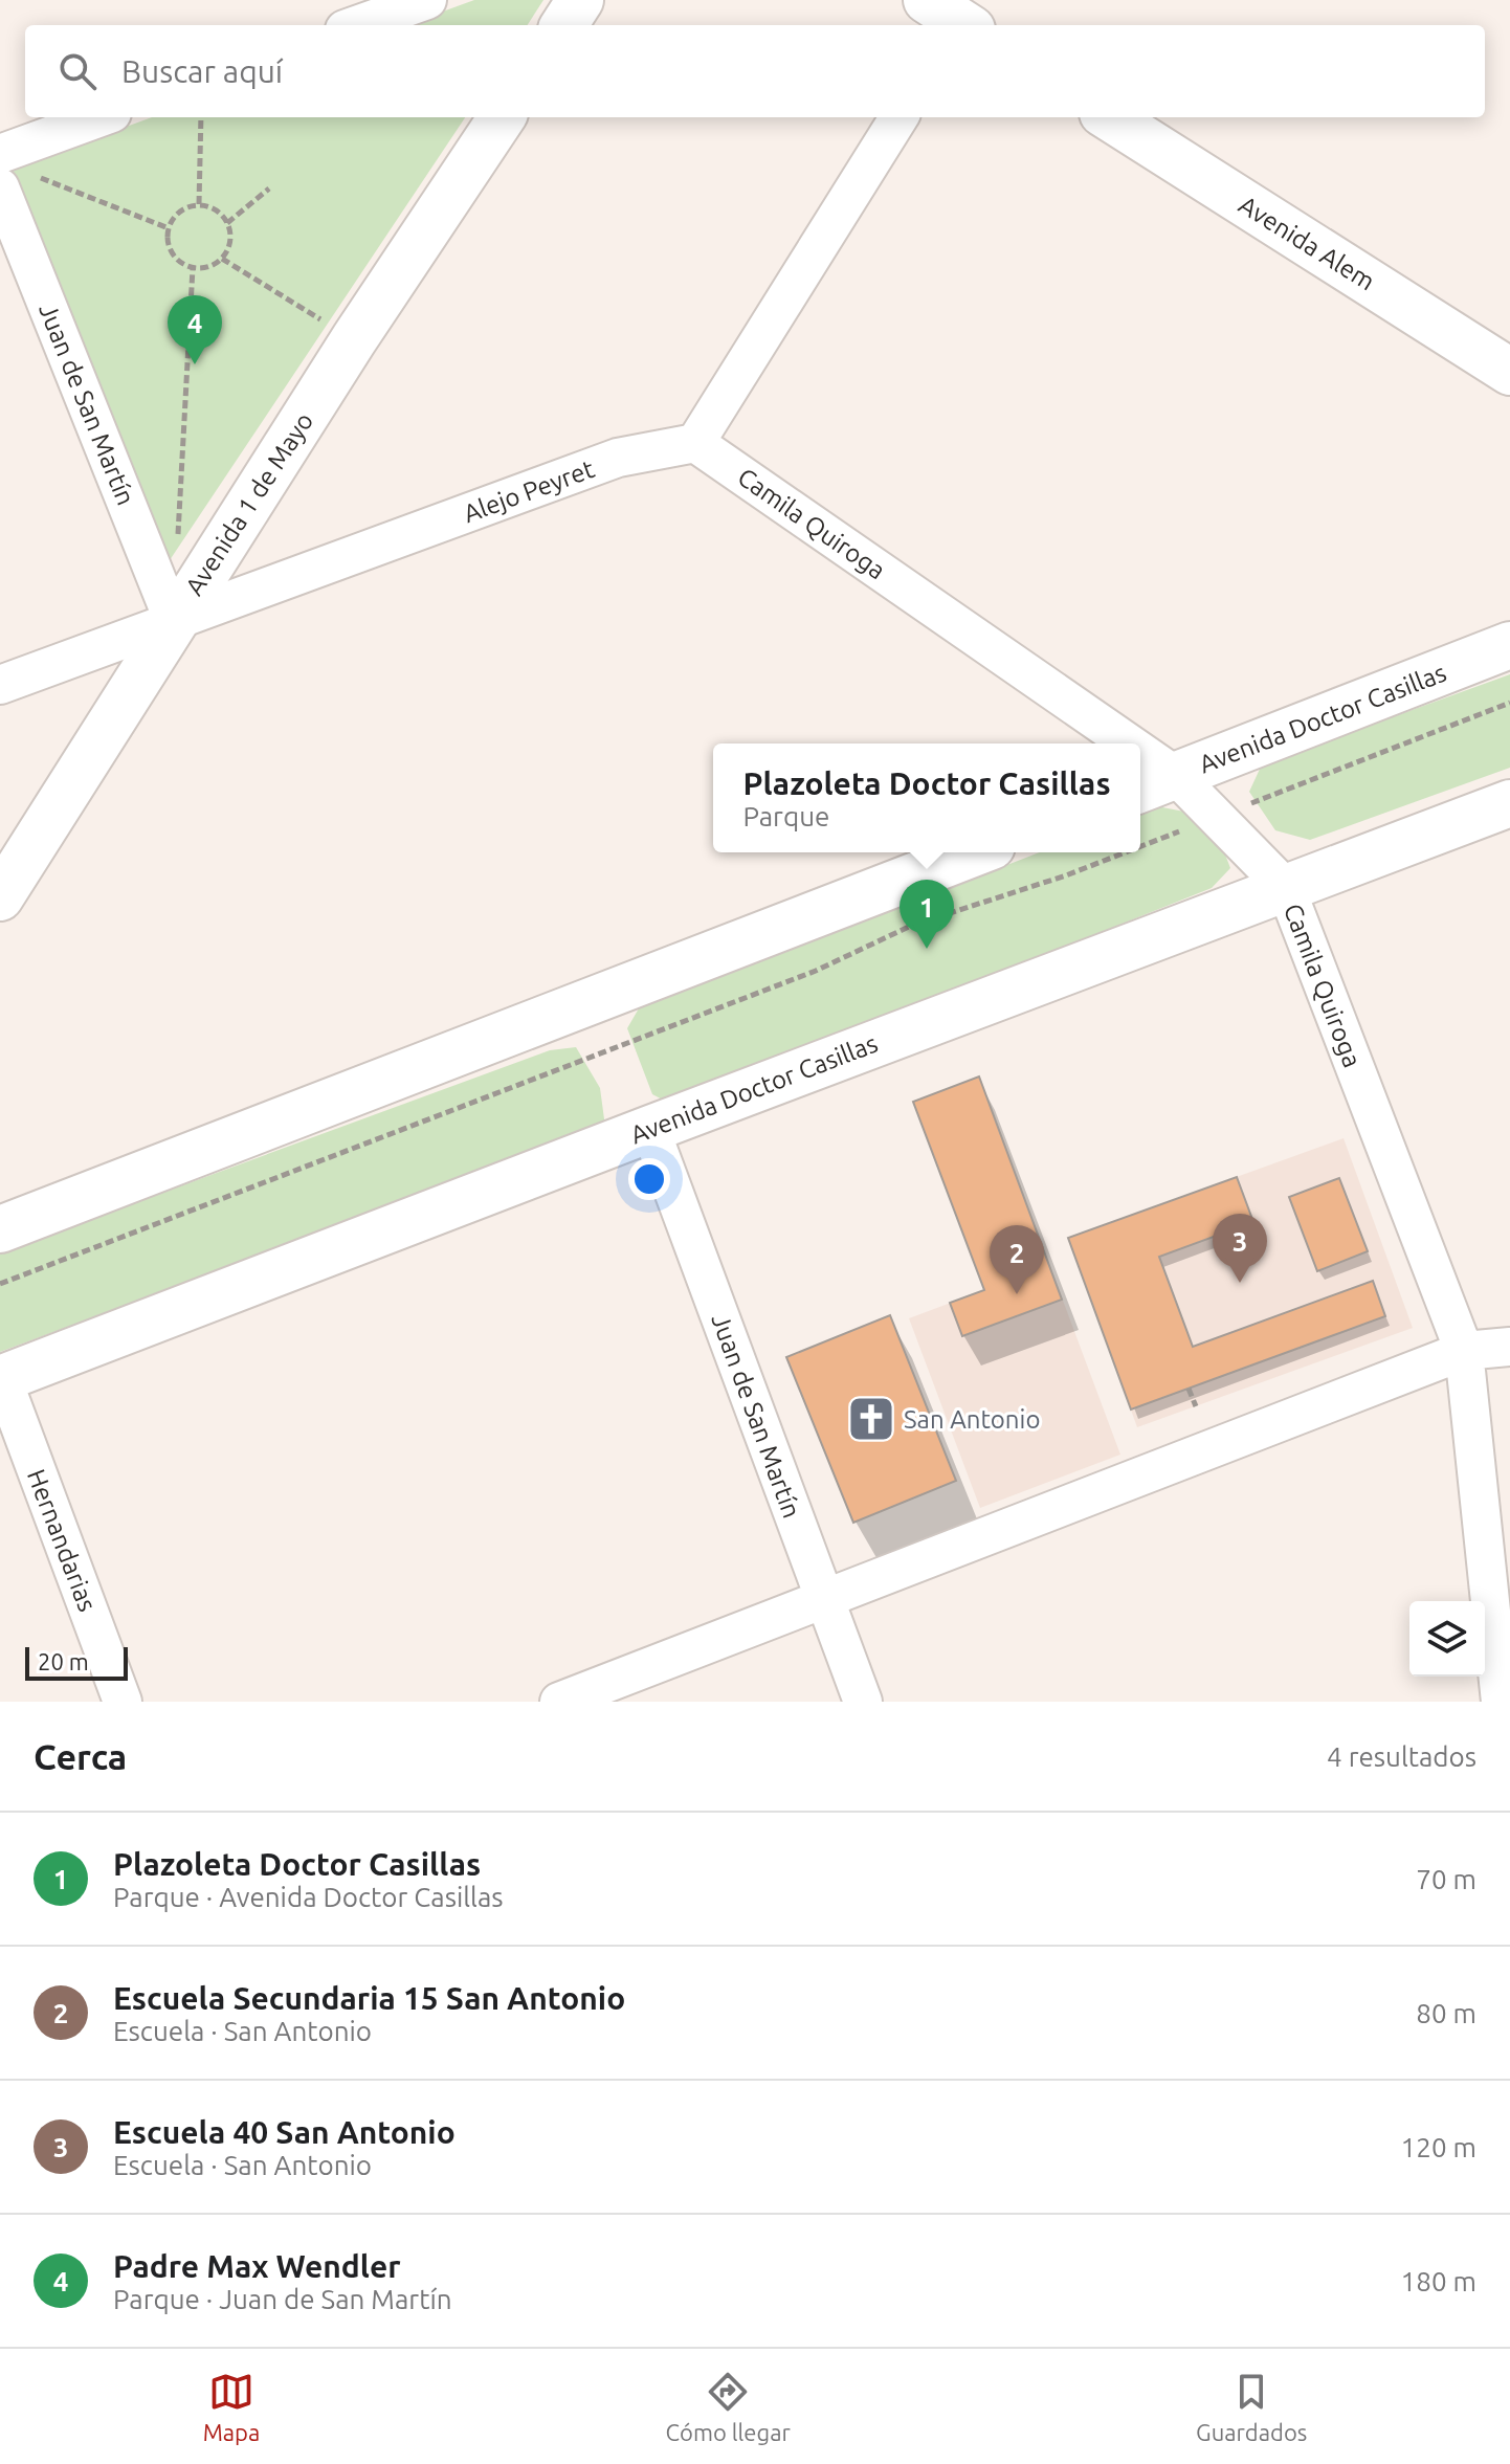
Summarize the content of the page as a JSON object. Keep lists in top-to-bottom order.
{
  "streets": {
    "main road": ["Avenida Alem", "Avenida 1 de Mayo", "Avenida Doctor Casillas"],
    "street": [
      "Juan de San Martín",
      "Alejo Peyret",
      "Camila Quiroga",
      "Hernandarias"
    ]
  },
  "crossings": [
    ["Juan de San Martín", "Alejo Peyret"],
    ["Juan de San Martín", "Avenida 1 de Mayo"],
    ["Juan de San Martín", "Avenida Doctor Casillas"],
    ["Alejo Peyret", "Avenida 1 de Mayo"],
    ["Alejo Peyret", "Camila Quiroga"],
    ["Camila Quiroga", "Avenida Doctor Casillas"],
    ["Avenida Doctor Casillas", "Hernandarias"]
  ],
  "places": {
    "church": ["San Antonio"]
  },
  "scale_bar": "20 m",
  "page": {
    "search": "Buscar aquí",
    "pins": [
      "4",
      "1",
      "3",
      "2"
    ],
    "popup": ["Plazoleta Doctor Casillas", "Parque"],
    "scale": "20 m",
    "heading": ["Cerca", "4 resultados"],
    "list": [
      {
        "mark": "1",
        "name": "Plazoleta Doctor Casillas",
        "note": "Parque · Avenida Doctor Casillas",
        "value": "70 m"
      },
      {
        "mark": "2",
        "name": "Escuela Secundaria 15 San Antonio",
        "note": "Escuela · San Antonio",
        "value": "80 m"
      },
      {
        "mark": "3",
        "name": "Escuela 40 San Antonio",
        "note": "Escuela · San Antonio",
        "value": "120 m"
      },
      {
        "mark": "4",
        "name": "Padre Max Wendler",
        "note": "Parque · Juan de San Martín",
        "value": "180 m"
      }
    ],
    "nav": ["Mapa", "Cómo llegar", "Guardados"]
  }
}
